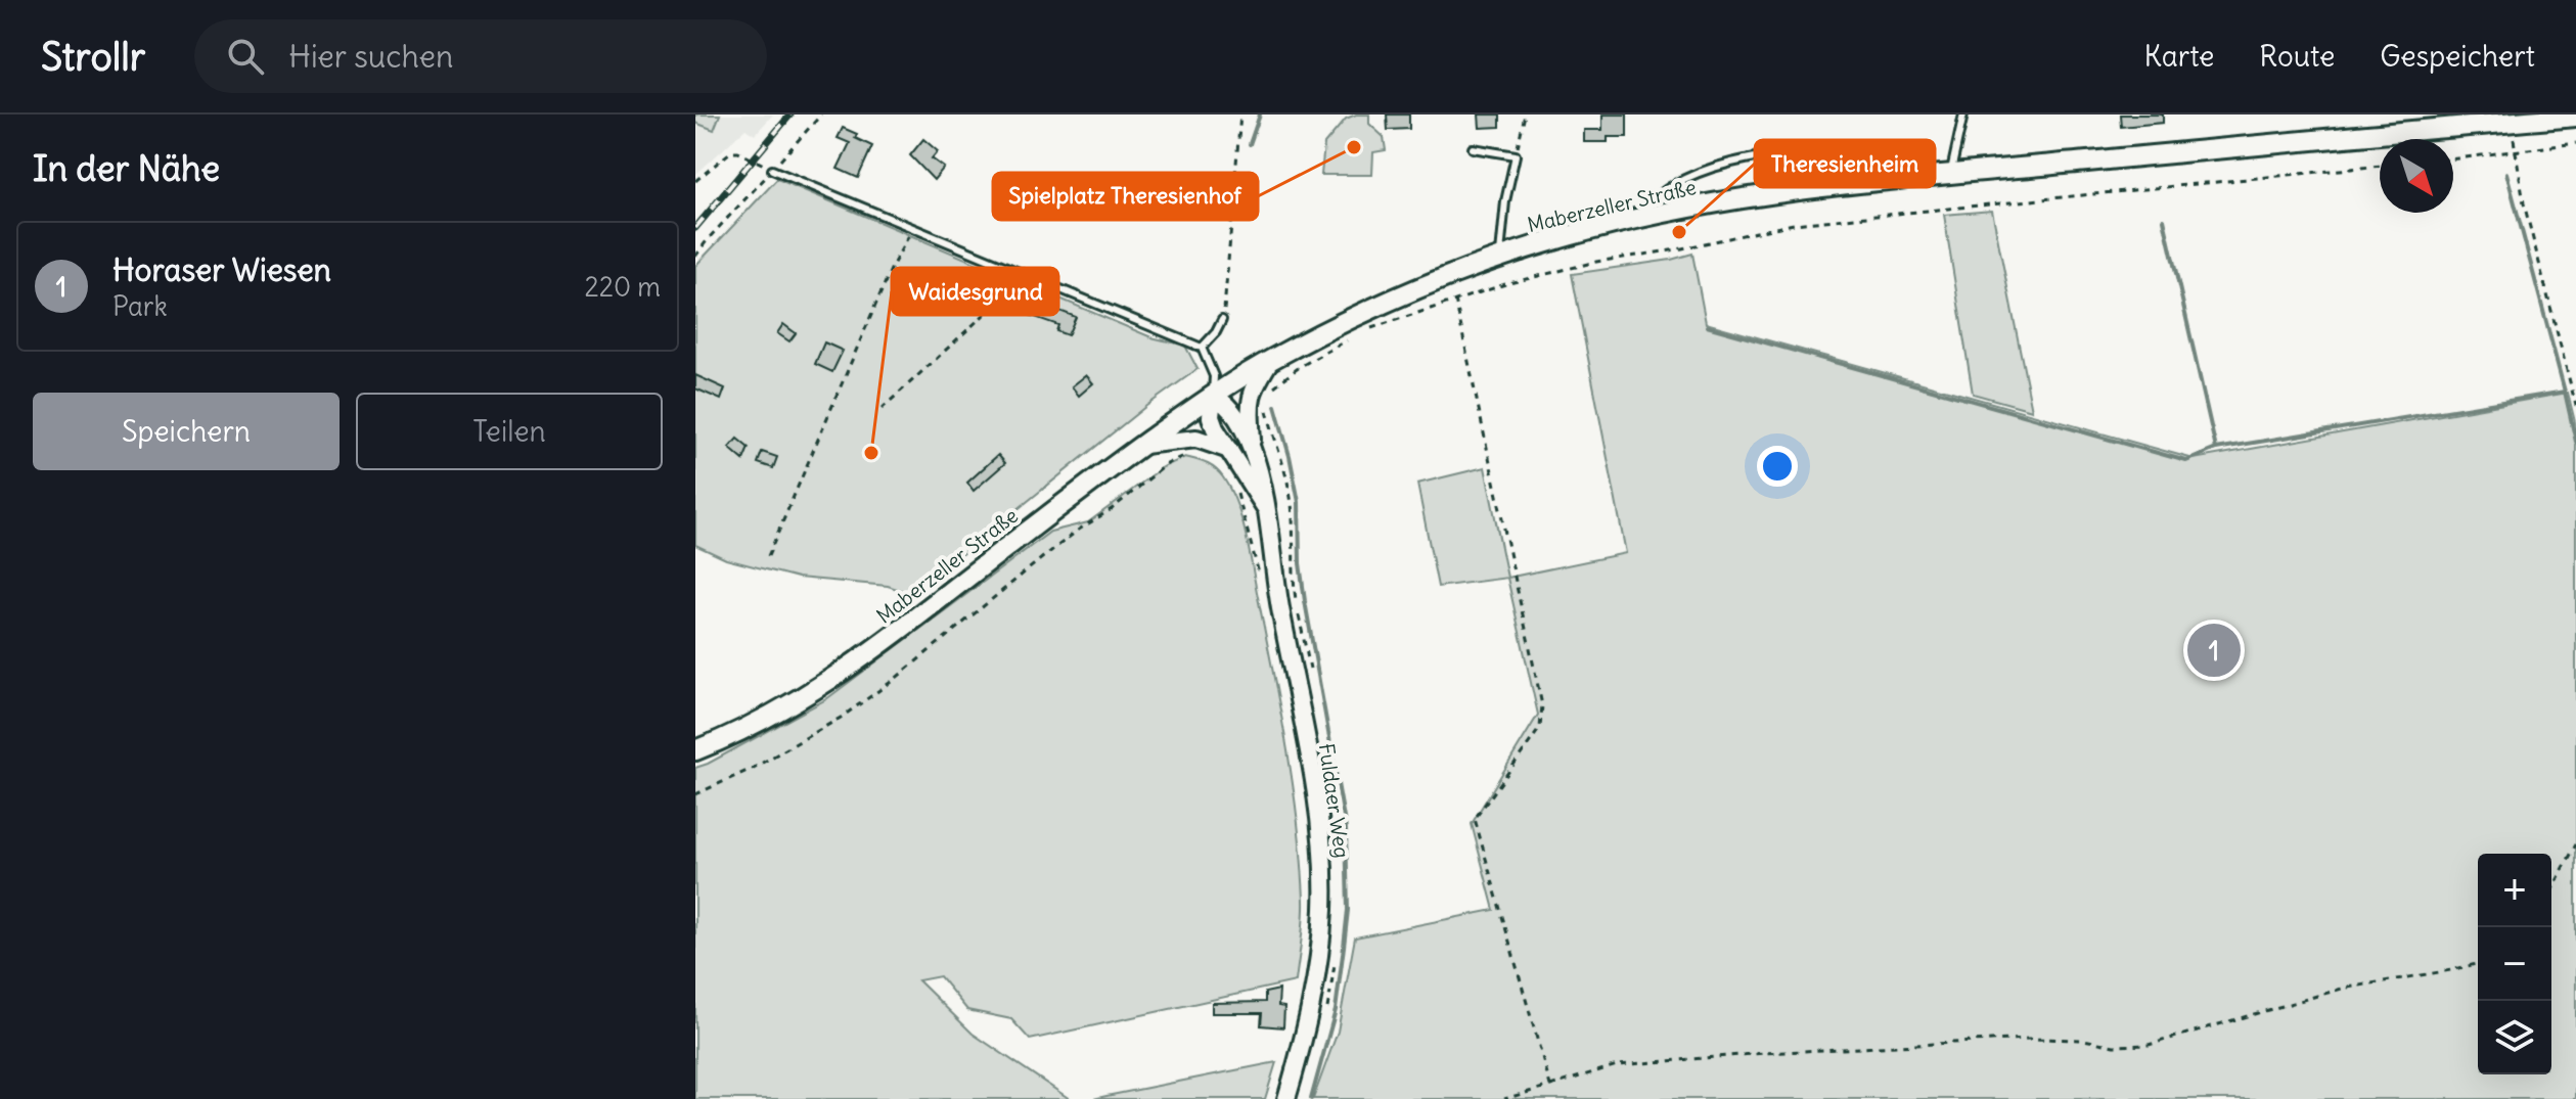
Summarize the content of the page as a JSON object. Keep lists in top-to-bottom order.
{
  "streets": {
    "main road": ["Maberzeller Straße", "Fuldaer Weg"]
  },
  "crossings": [
    ["Maberzeller Straße", "Fuldaer Weg"]
  ],
  "places": ["Spielplatz Theresienhof", "Theresienheim", "Waidesgrund"],
  "north": "bottom right",
  "page": {
    "header": "Strollr",
    "search": "Hier suchen",
    "nav": ["Karte", "Route", "Gespeichert"],
    "heading": "In der Nähe",
    "list": [
      {
        "mark": "1",
        "name": "Horaser Wiesen",
        "note": "Park",
        "value": "220 m"
      }
    ],
    "buttons": ["Speichern", "Teilen"],
    "pins": "1",
    "map_buttons": ["+", "−"]
  }
}
